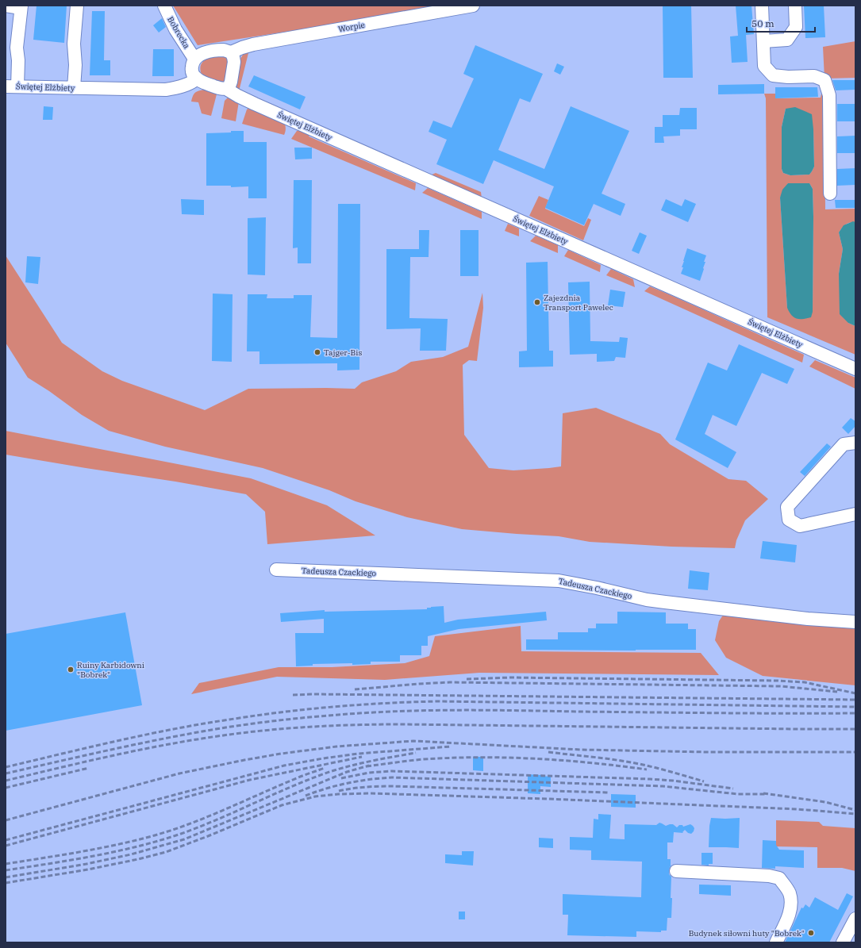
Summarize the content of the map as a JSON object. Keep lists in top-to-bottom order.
{
  "streets": {
    "street": [
      "Worpie",
      "Bobrecka",
      "Świętej Elżbiety",
      "Tadeusza Czackiego"
    ]
  },
  "crossings": [
    ["Worpie", "Bobrecka"],
    ["Worpie", "Świętej Elżbiety"],
    ["Bobrecka", "Świętej Elżbiety"]
  ],
  "places": [
    "Zajezdnia Transport Pawelec",
    "Tajger-Bis",
    "Ruiny Karbidowni \"Bobrek\"",
    "Budynek siłowni huty \"Bobrek\""
  ],
  "scale_bar": "50 m"
}
